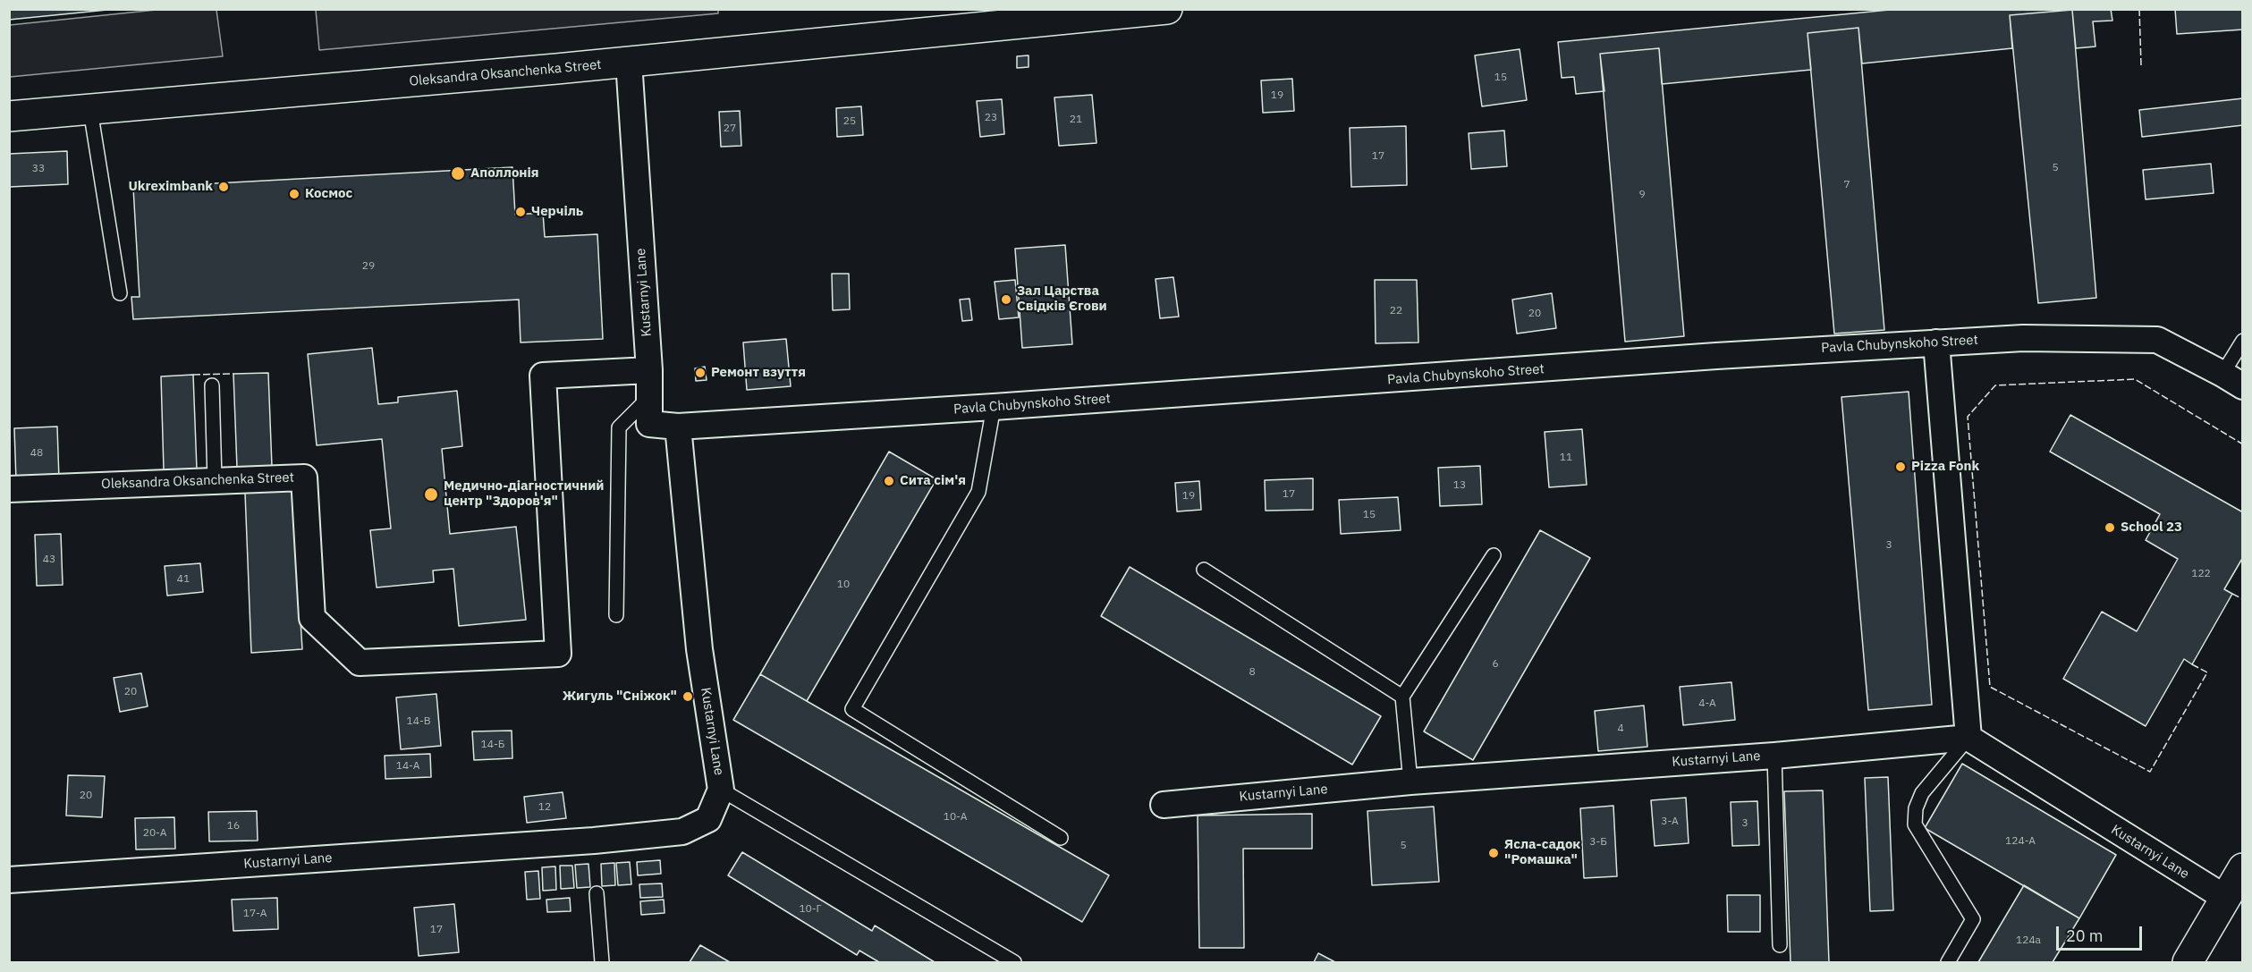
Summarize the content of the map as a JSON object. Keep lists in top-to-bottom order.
{
  "streets": {
    "main road": ["Oleksandra Oksanchenka Street"],
    "street": ["Kustarnyi Lane", "Pavla Chubynskoho Street"]
  },
  "crossings": [
    ["Oleksandra Oksanchenka Street", "Kustarnyi Lane"],
    ["Kustarnyi Lane", "Pavla Chubynskoho Street"]
  ],
  "places": [
    "Аполлонія",
    "Ukreximbank",
    "Космос",
    "Черчіль",
    "Зал Царства Cвідків Єгови",
    "Ремонт взуття",
    "Pizza Fonk",
    "Сита сім'я",
    "Медично-діагностичний центр \"Здоров'я\"",
    "School 23",
    "Жигуль \"Сніжок\"",
    "Ясла-садок \"Ромашка\""
  ],
  "house_numbers": [
    "15",
    "19",
    "23",
    "21",
    "25",
    "27",
    "17",
    "5",
    "33",
    "7",
    "9",
    "29",
    "22",
    "20",
    "48",
    "11",
    "13",
    "17",
    "19",
    "15",
    "3",
    "43",
    "122",
    "41",
    "10",
    "6",
    "8",
    "20",
    "4-А",
    "14-В",
    "4",
    "14-Б",
    "14-А",
    "20",
    "12",
    "10-А",
    "3-А",
    "3",
    "16",
    "20-А",
    "124-А",
    "3-Б",
    "5",
    "10-Г",
    "17-А",
    "17",
    "124а"
  ],
  "scale_bar": "20 m"
}
